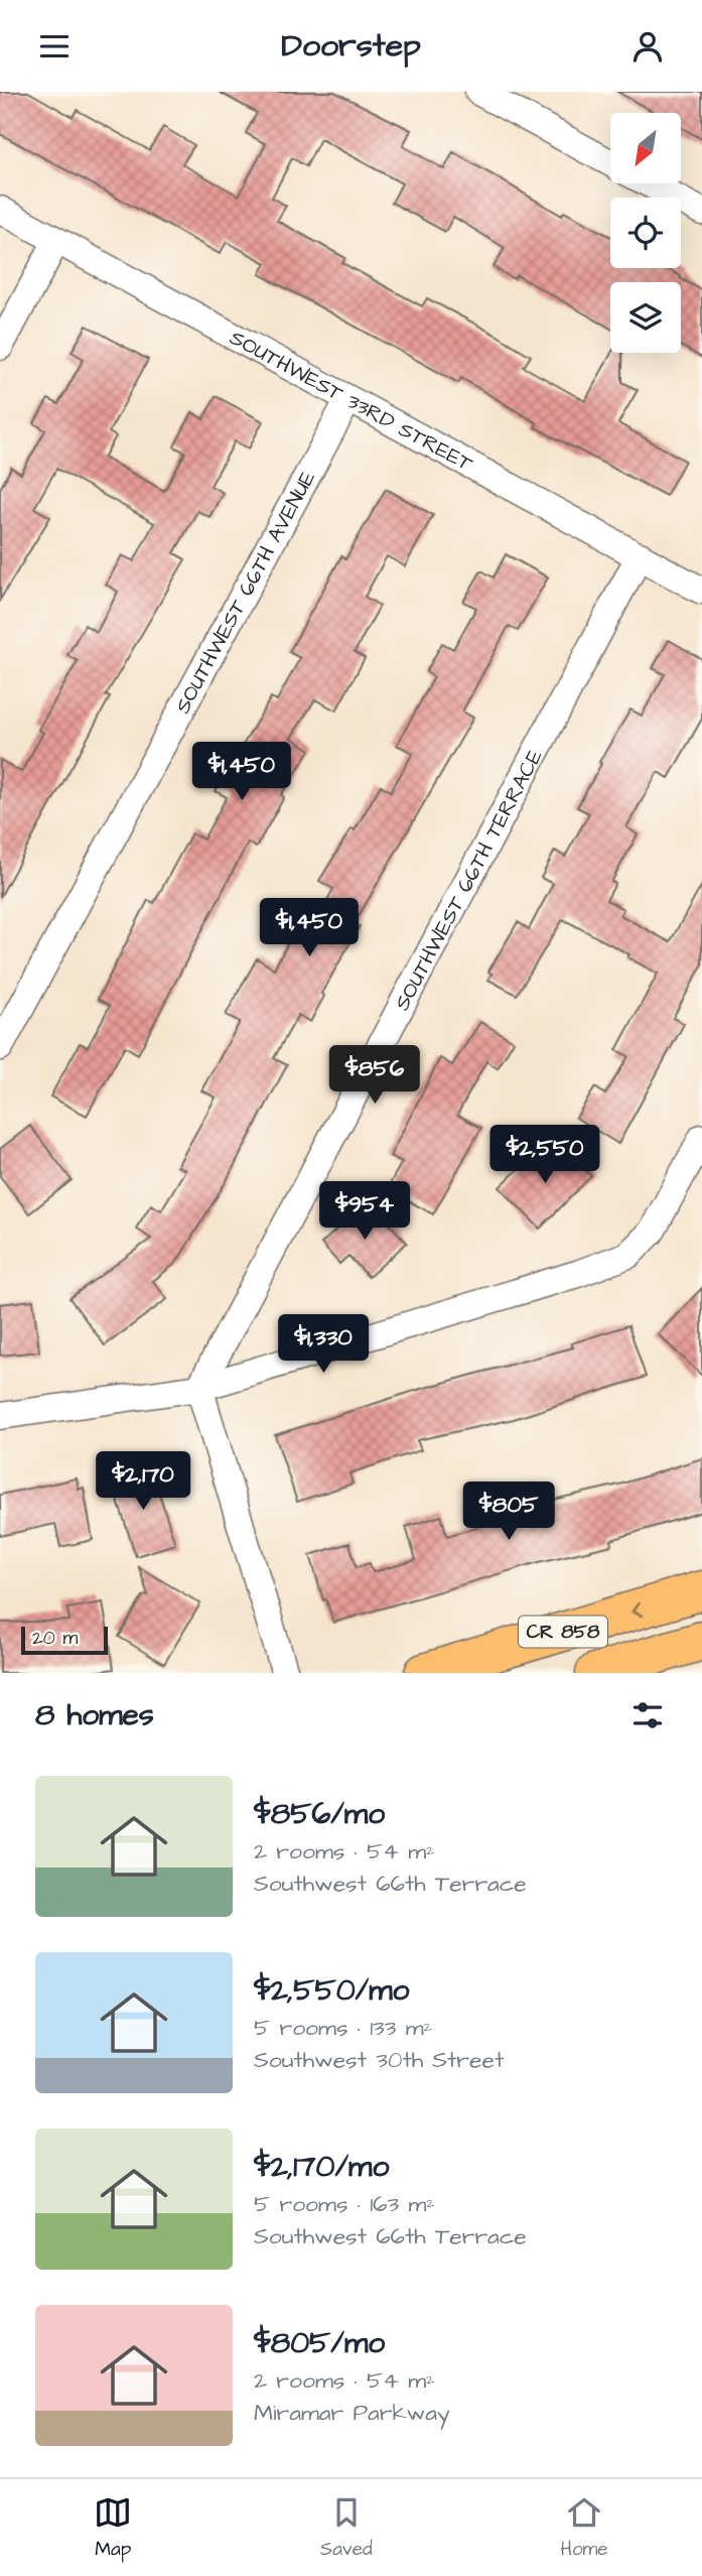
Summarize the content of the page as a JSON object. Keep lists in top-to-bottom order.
{
  "streets": {
    "main road": ["CR 858"],
    "street": ["SOUTHWEST 33RD STREET", "SOUTHWEST 66TH AVENUE", "SOUTHWEST 66TH TERRACE"]
  },
  "crossings": [
    ["SOUTHWEST 33RD STREET", "SOUTHWEST 66TH AVENUE"],
    ["SOUTHWEST 33RD STREET", "SOUTHWEST 66TH TERRACE"]
  ],
  "scale_bar": "20 m",
  "north": "bottom left",
  "page": {
    "header": "Doorstep",
    "price": [
      "$1,450",
      "$1,450",
      "$856",
      "$2,550",
      "$954",
      "$1,330",
      "$2,170",
      "$805"
    ],
    "scale": "20 m",
    "heading": "8 homes",
    "list": [
      {
        "name": "$856/mo",
        "note": "2 rooms · 54 m² · Southwest 66th Terrace"
      },
      {
        "name": "$2,550/mo",
        "note": "5 rooms · 133 m² · Southwest 30th Street"
      },
      {
        "name": "$2,170/mo",
        "note": "5 rooms · 163 m² · Southwest 66th Terrace"
      },
      {
        "name": "$805/mo",
        "note": "2 rooms · 54 m² · Miramar Parkway"
      }
    ],
    "tabs": ["Map", "Saved", "Home"]
  }
}
